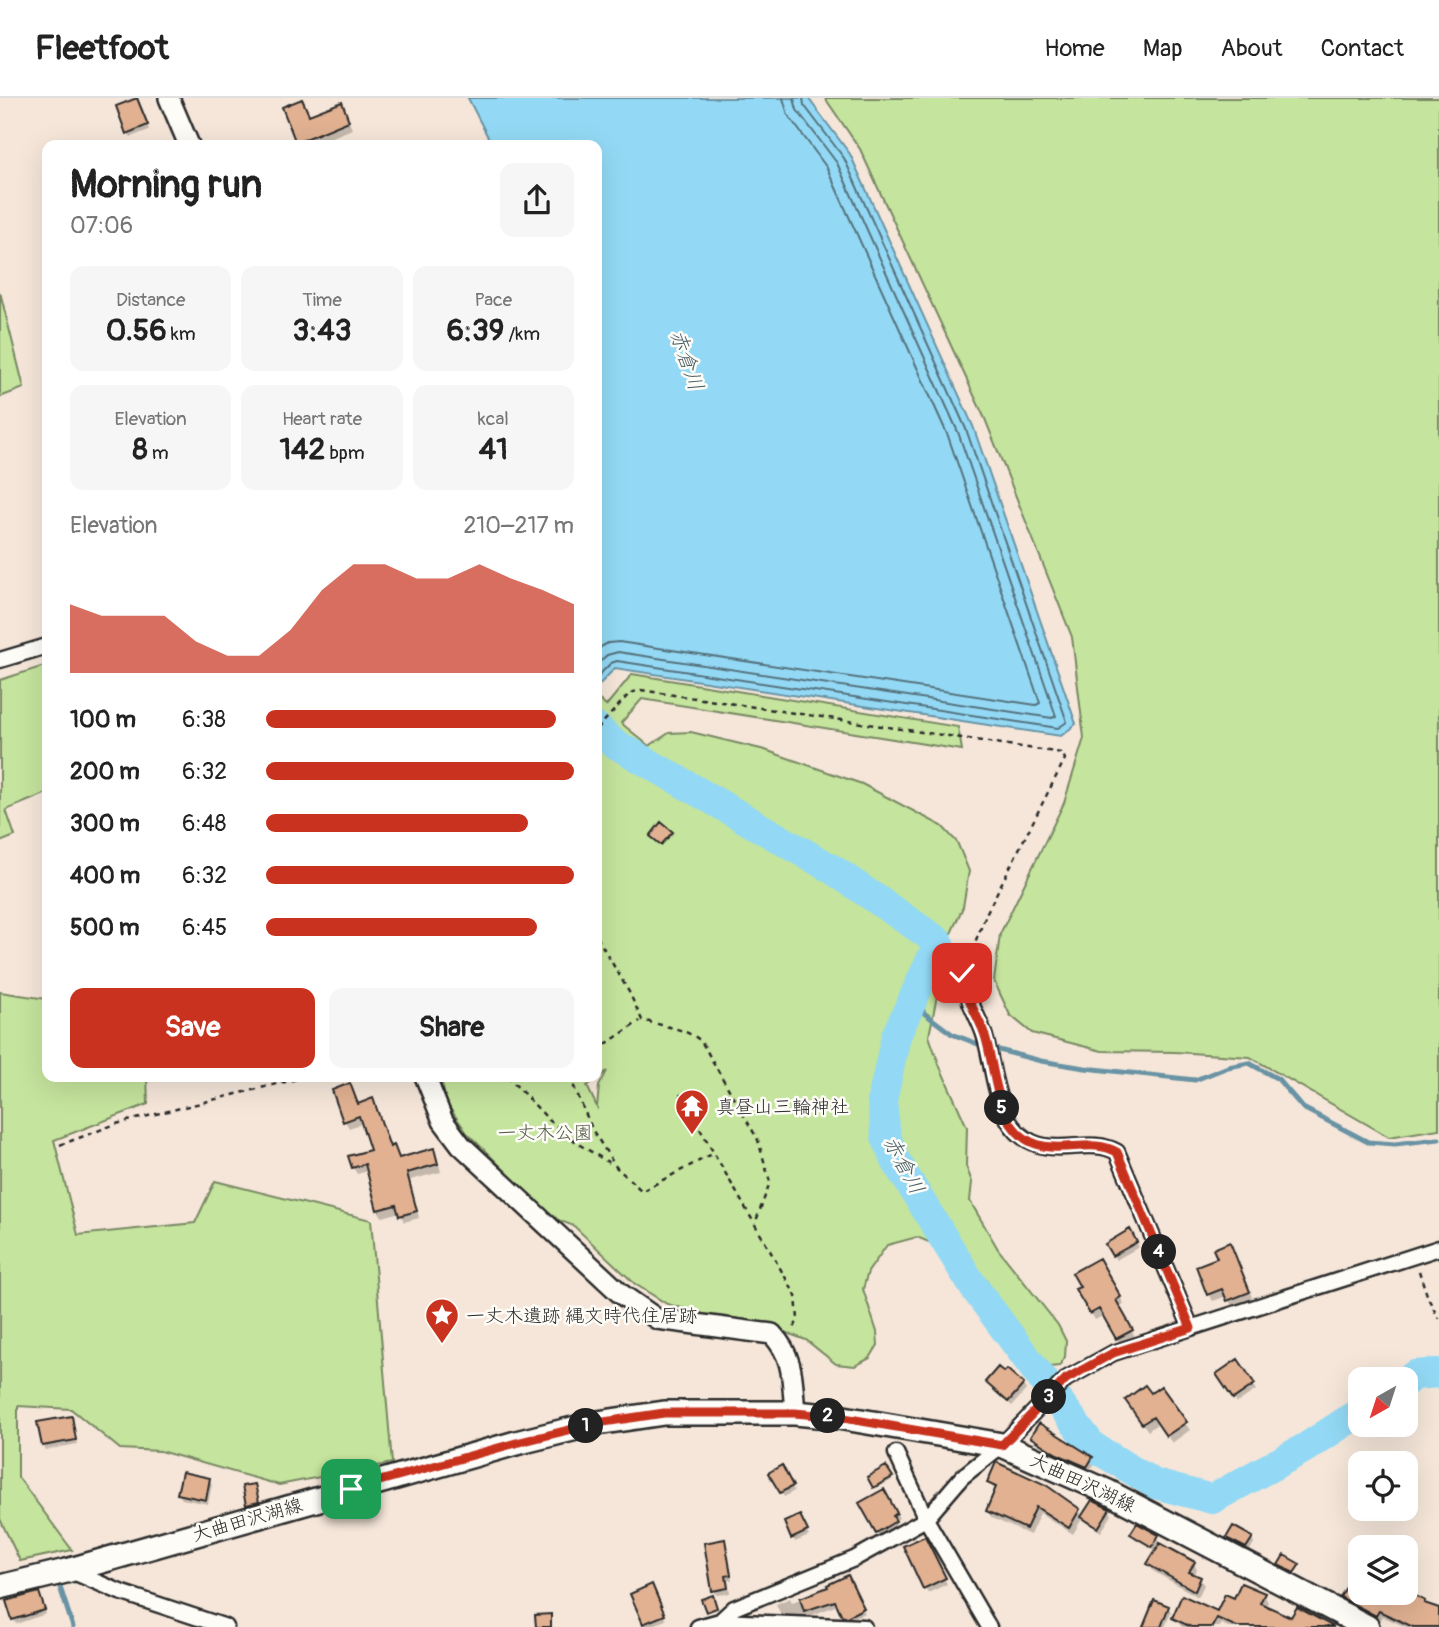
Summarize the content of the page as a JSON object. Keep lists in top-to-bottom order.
{
  "streets": {
    "main road": ["大曲田沢湖線"]
  },
  "water": ["赤倉川"],
  "parks": ["一丈木公園"],
  "places": {
    "temple": ["真昼山三輪神社"],
    "place": ["一丈木遺跡 縄文時代住居跡"]
  },
  "north": "bottom left",
  "page": {
    "header": "Fleetfoot",
    "nav": [
      "Home",
      "Map",
      "About",
      "Contact"
    ],
    "heading": ["Morning run", "07:06"],
    "stats": [
      ["Distance", "0.56 km"],
      ["Time", "3:43"],
      ["Pace", "6:39 /km"],
      ["Elevation", "8 m"],
      ["Heart rate", "142 bpm"],
      ["kcal", "41"]
    ],
    "chart": ["Elevation", "210–217 m"],
    "list": [
      {
        "name": "100 m",
        "note": "6:38"
      },
      {
        "name": "200 m",
        "note": "6:32"
      },
      {
        "name": "300 m",
        "note": "6:48"
      },
      {
        "name": "400 m",
        "note": "6:32"
      },
      {
        "name": "500 m",
        "note": "6:45"
      }
    ],
    "buttons": ["Save", "Share"],
    "pins": [
      "5",
      "4",
      "3",
      "2",
      "1"
    ]
  }
}
